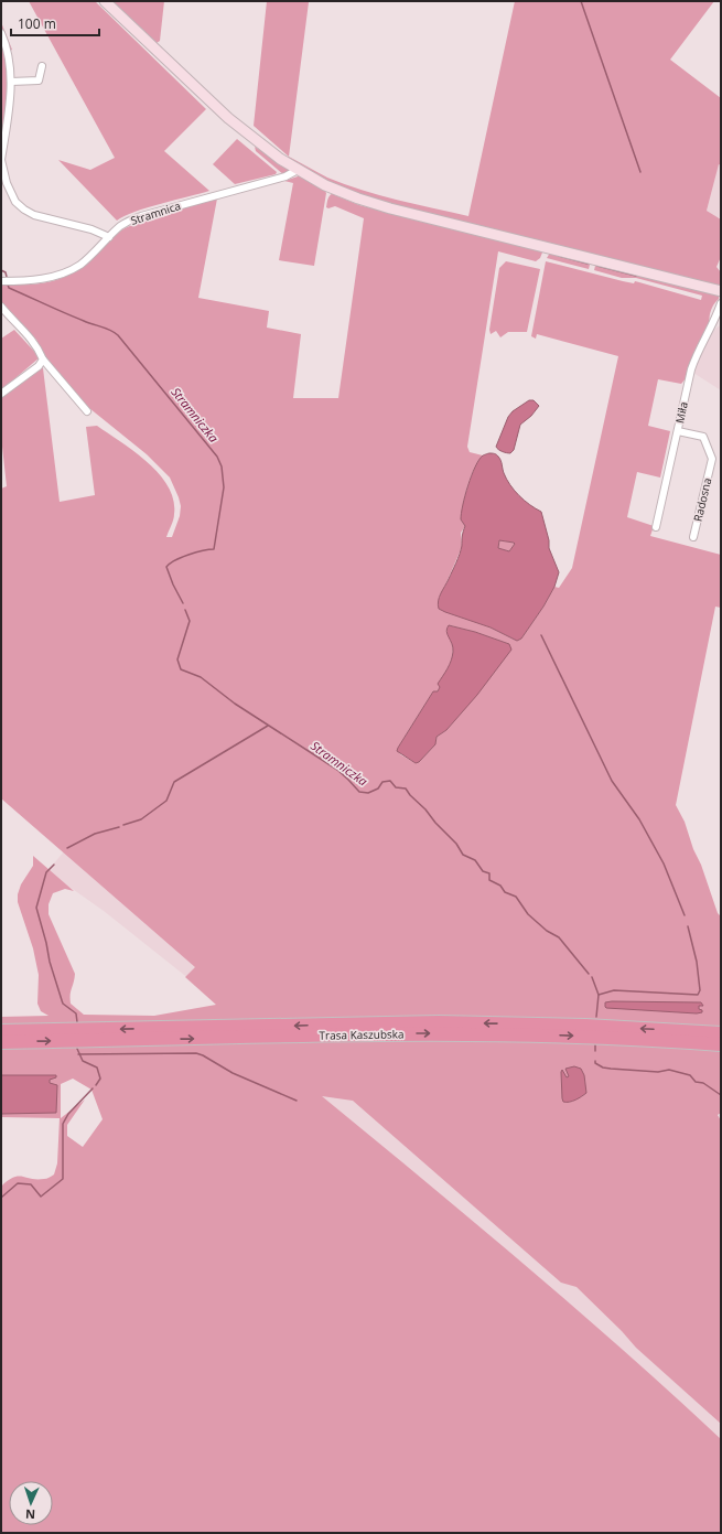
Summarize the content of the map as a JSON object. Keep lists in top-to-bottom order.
{
  "streets": {
    "highway": ["Trasa Kaszubska"],
    "street": ["Stramnica", "Miła", "Radosna"]
  },
  "crossings": [
    ["Miła", "Radosna"]
  ],
  "water": ["Stramniczka"],
  "scale_bar": "100 m",
  "north": "bottom"
}
